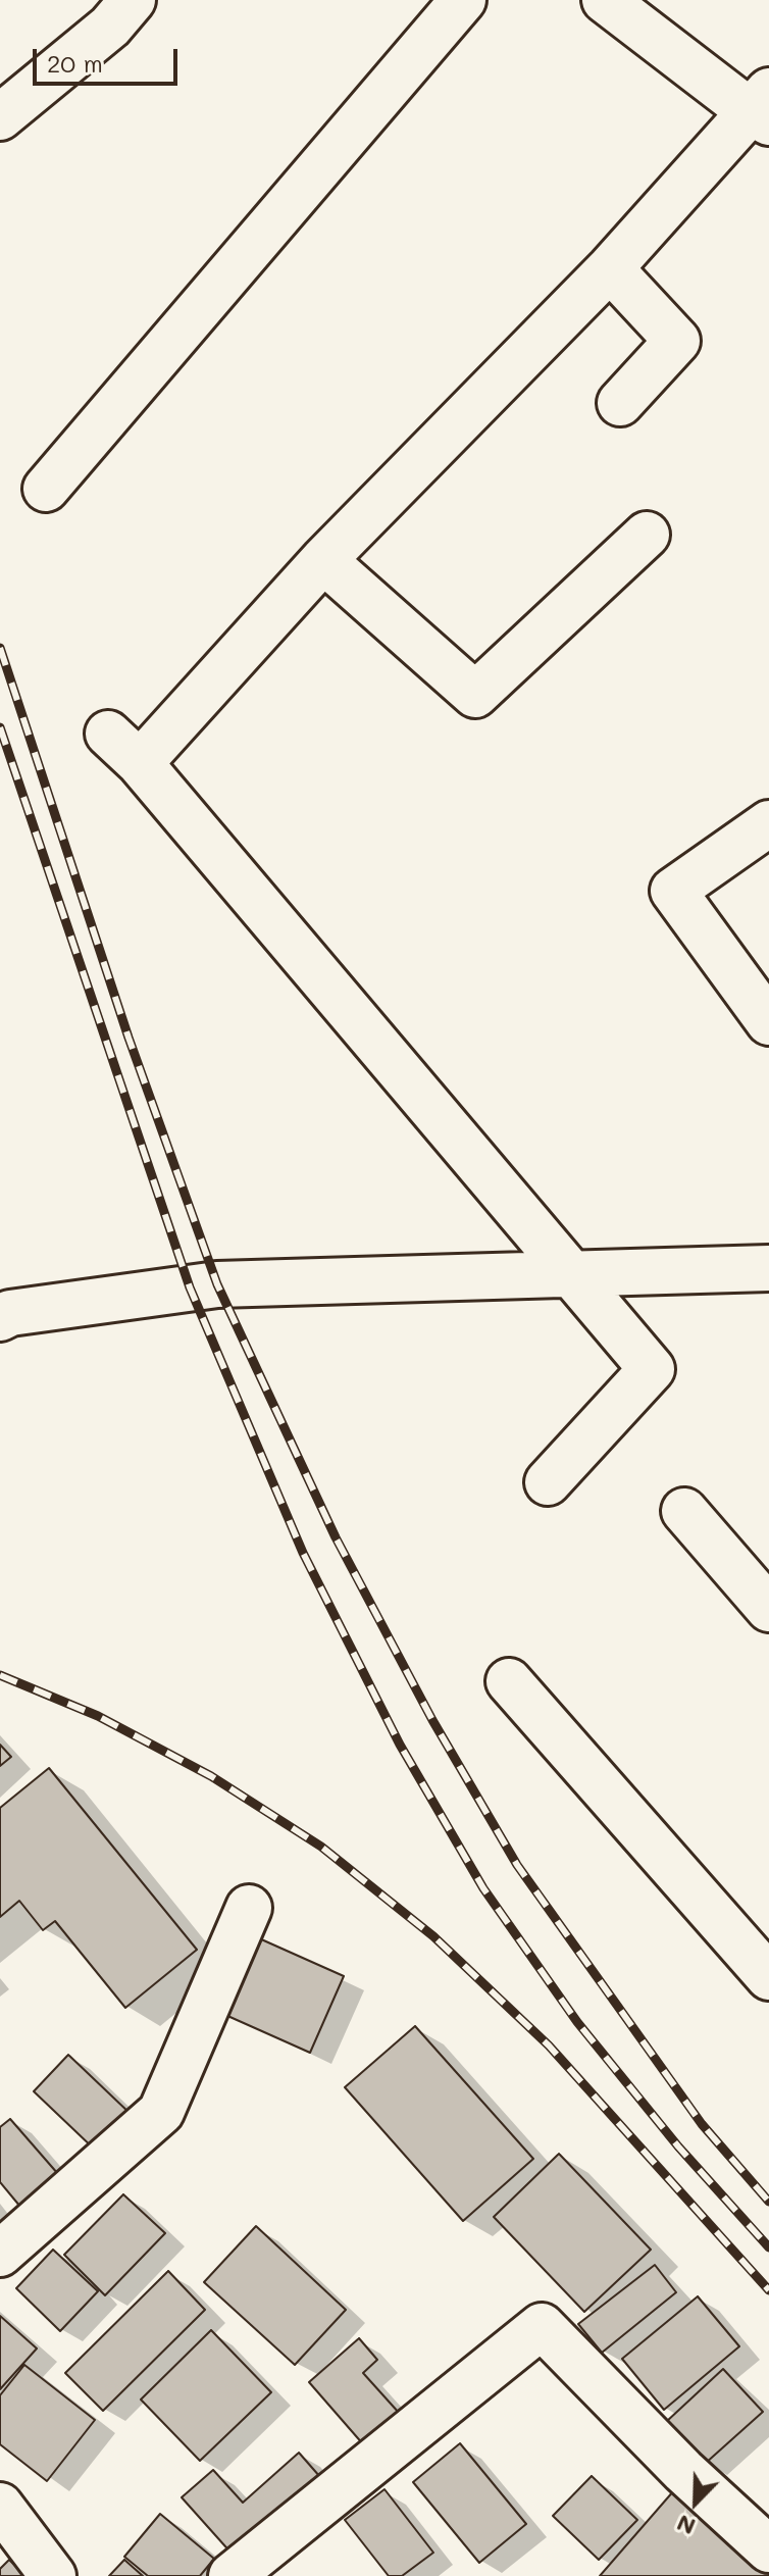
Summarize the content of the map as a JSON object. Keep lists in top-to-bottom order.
{
  "scale_bar": "20 m",
  "north": "bottom left"
}
